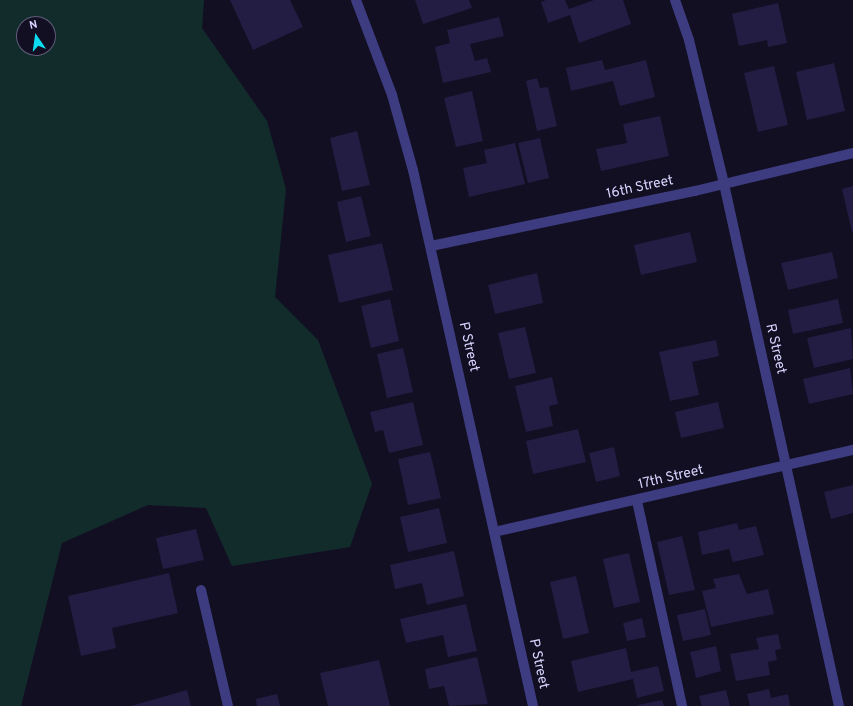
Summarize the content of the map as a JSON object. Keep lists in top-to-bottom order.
{
  "streets": {
    "street": [
      "16th Street",
      "P Street",
      "R Street",
      "17th Street"
    ]
  },
  "crossings": [
    ["16th Street", "P Street"],
    ["16th Street", "R Street"],
    ["P Street", "17th Street"],
    ["R Street", "17th Street"]
  ],
  "north": "top"
}
